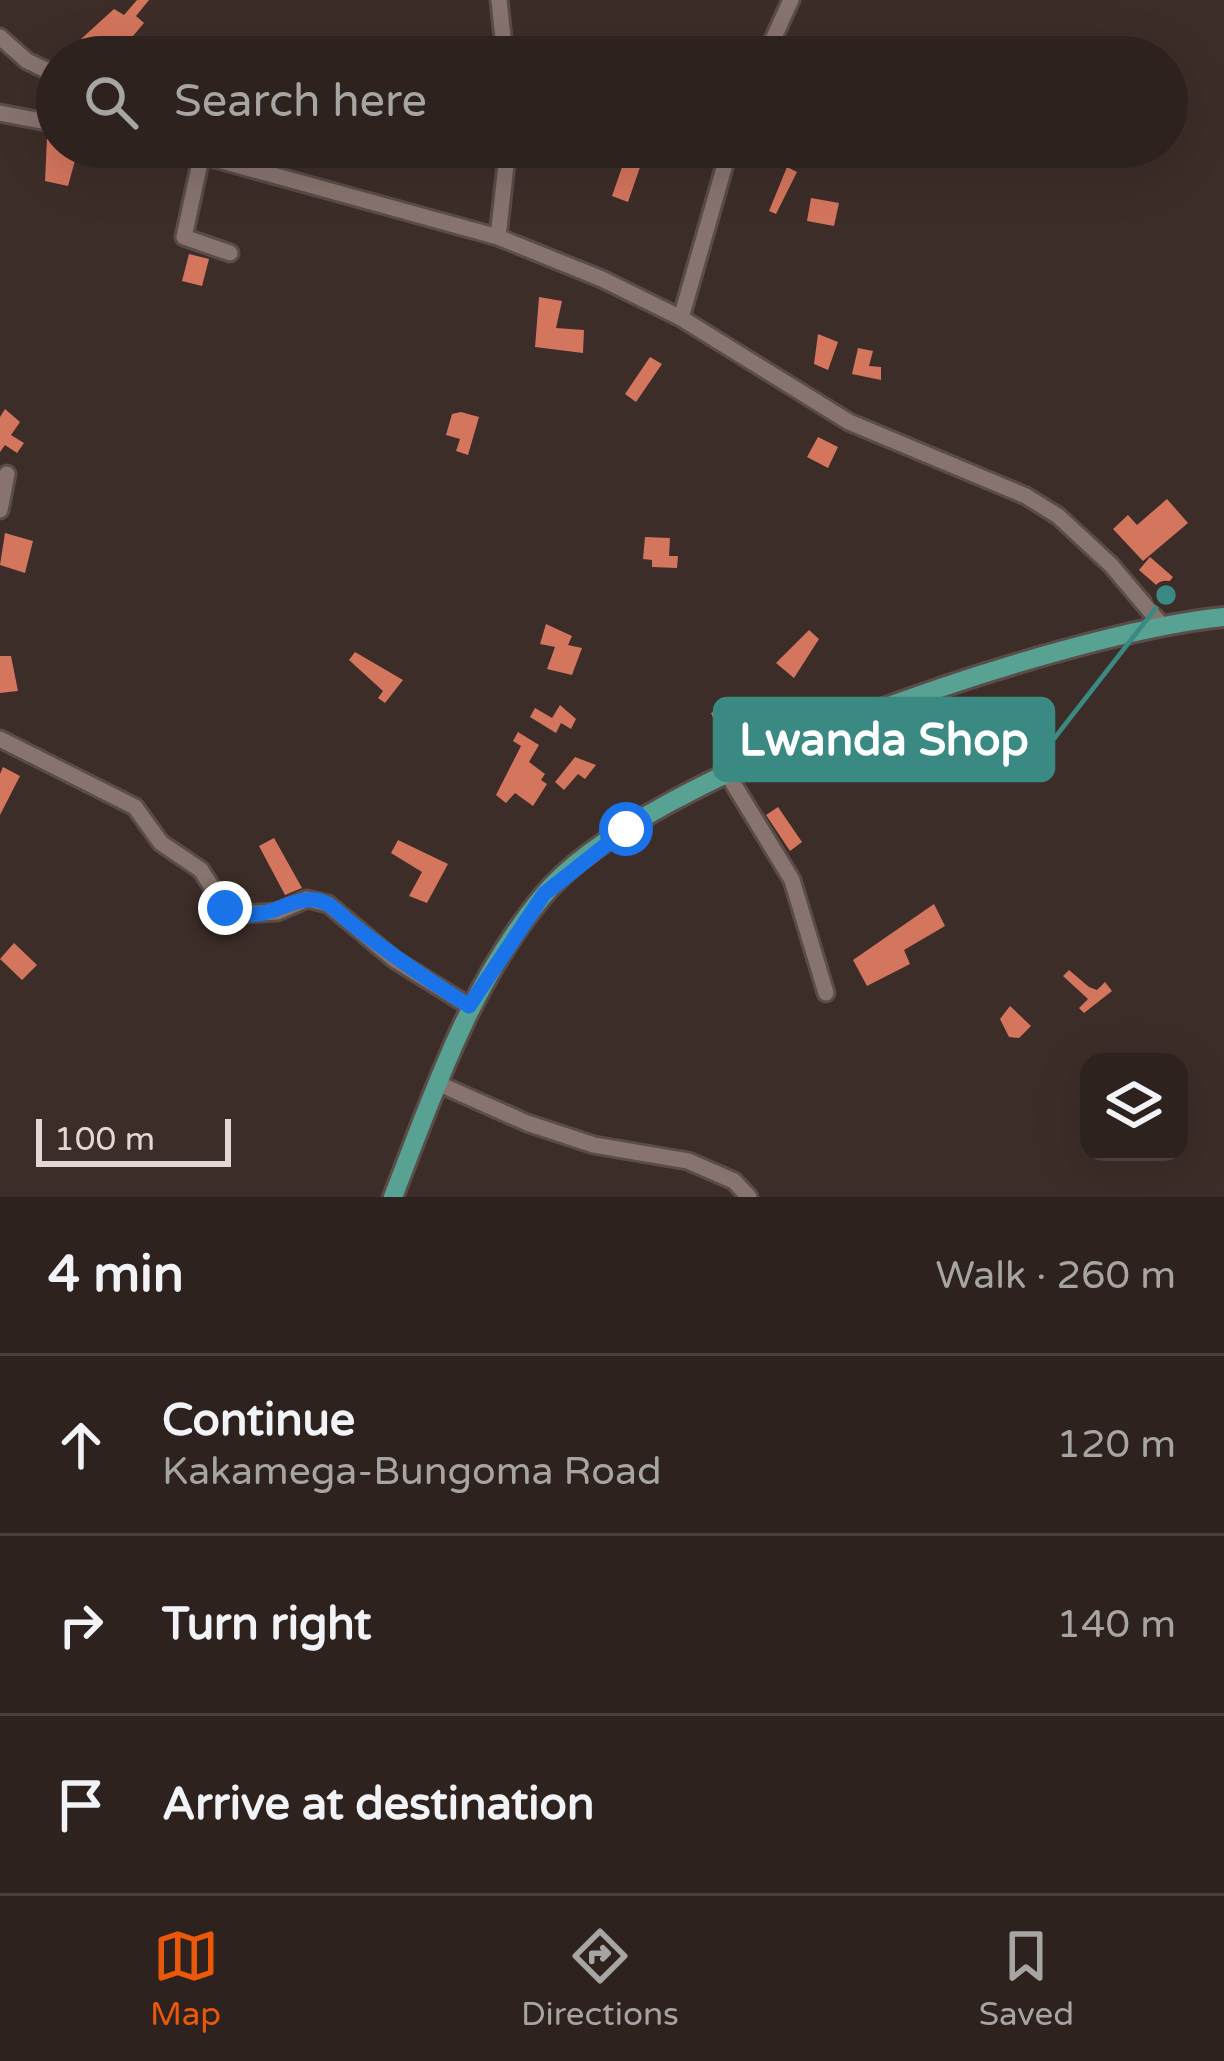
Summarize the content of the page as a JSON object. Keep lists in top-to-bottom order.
{
  "places": ["Lwanda Shop"],
  "scale_bar": "100 m",
  "page": {
    "search": "Search here",
    "scale": "100 m",
    "heading": ["4 min", "Walk · 260 m"],
    "list": [
      ["Continue", "Kakamega-Bungoma Road", "120 m"],
      ["Turn right", "140 m"],
      "Arrive at destination"
    ],
    "nav": ["Map", "Directions", "Saved"]
  }
}
